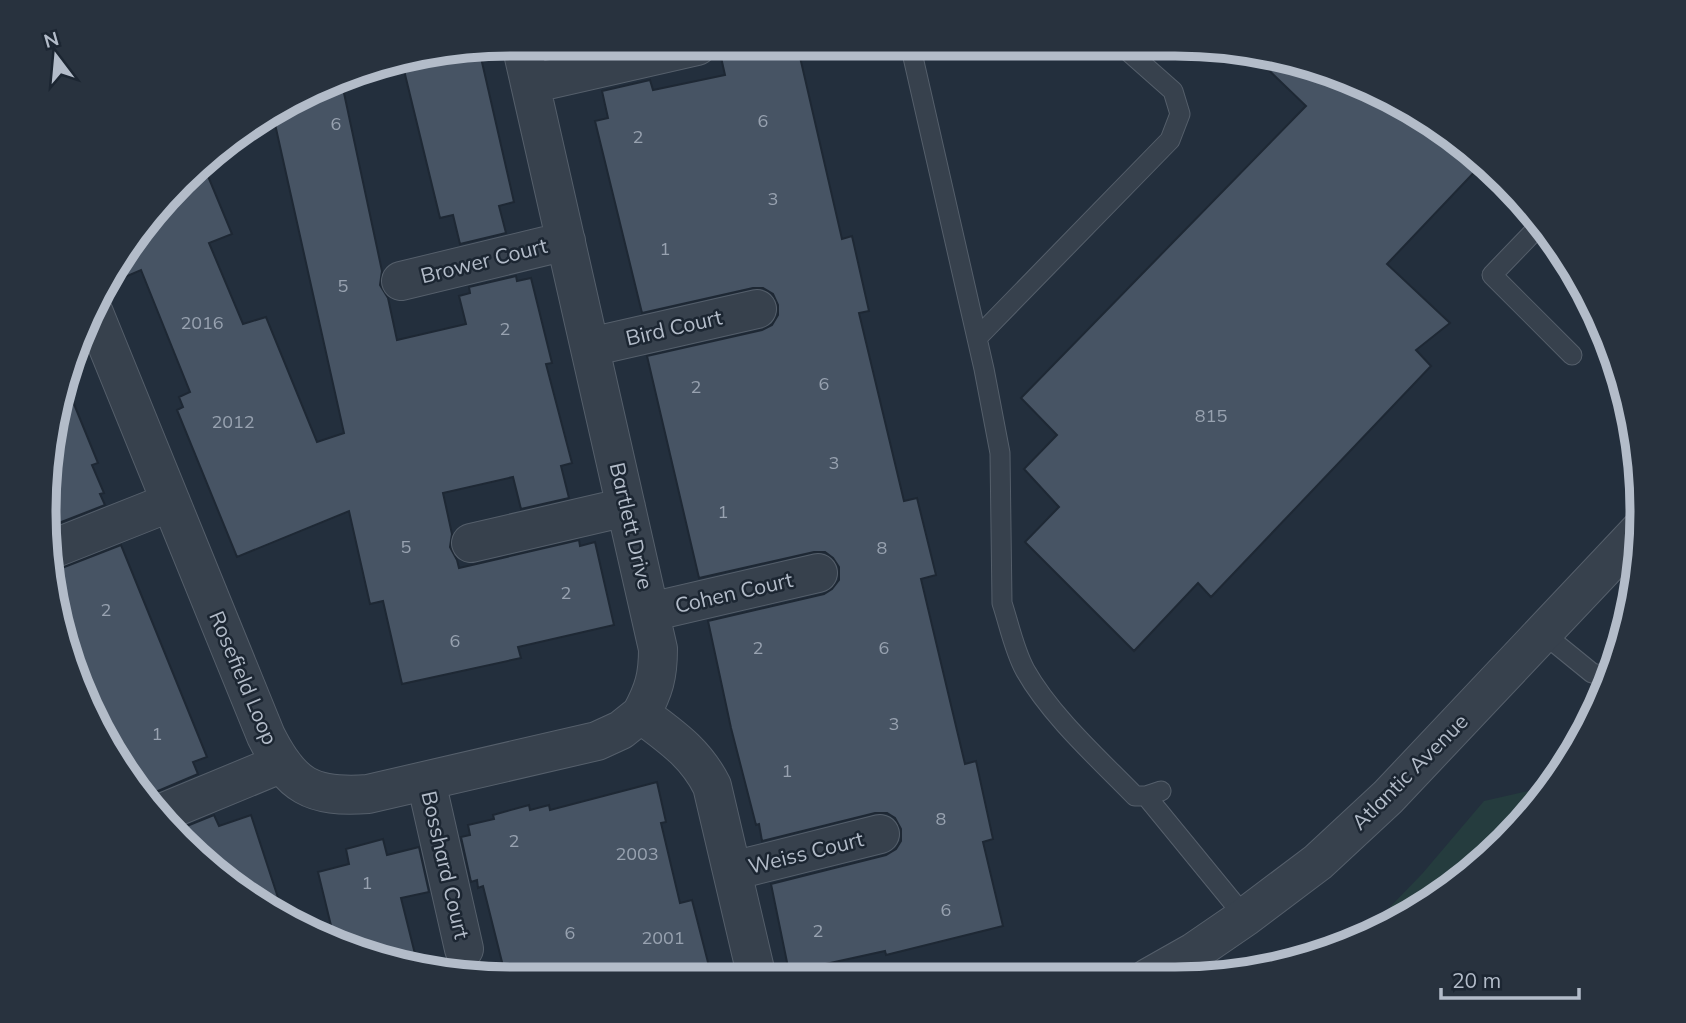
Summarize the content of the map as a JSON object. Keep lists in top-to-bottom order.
{
  "streets": {
    "street": [
      "Brower Court",
      "Bird Court",
      "Bartlett Drive",
      "Cohen Court",
      "Rosefield Loop",
      "Atlantic Avenue",
      "Weiss Court",
      "Bosshard Court"
    ]
  },
  "crossings": [
    ["Brower Court", "Bartlett Drive"],
    ["Bird Court", "Bartlett Drive"],
    ["Bartlett Drive", "Cohen Court"],
    ["Bartlett Drive", "Rosefield Loop"],
    ["Rosefield Loop", "Bosshard Court"]
  ],
  "house_numbers": [
    "6",
    "6",
    "2",
    "3",
    "1",
    "5",
    "2016",
    "2",
    "6",
    "2",
    "815",
    "2012",
    "3",
    "1",
    "5",
    "8",
    "2",
    "2",
    "6",
    "2",
    "6",
    "3",
    "1",
    "1",
    "8",
    "2",
    "2003",
    "1",
    "6",
    "2",
    "6",
    "2001"
  ],
  "scale_bar": "20 m",
  "north": "top"
}
